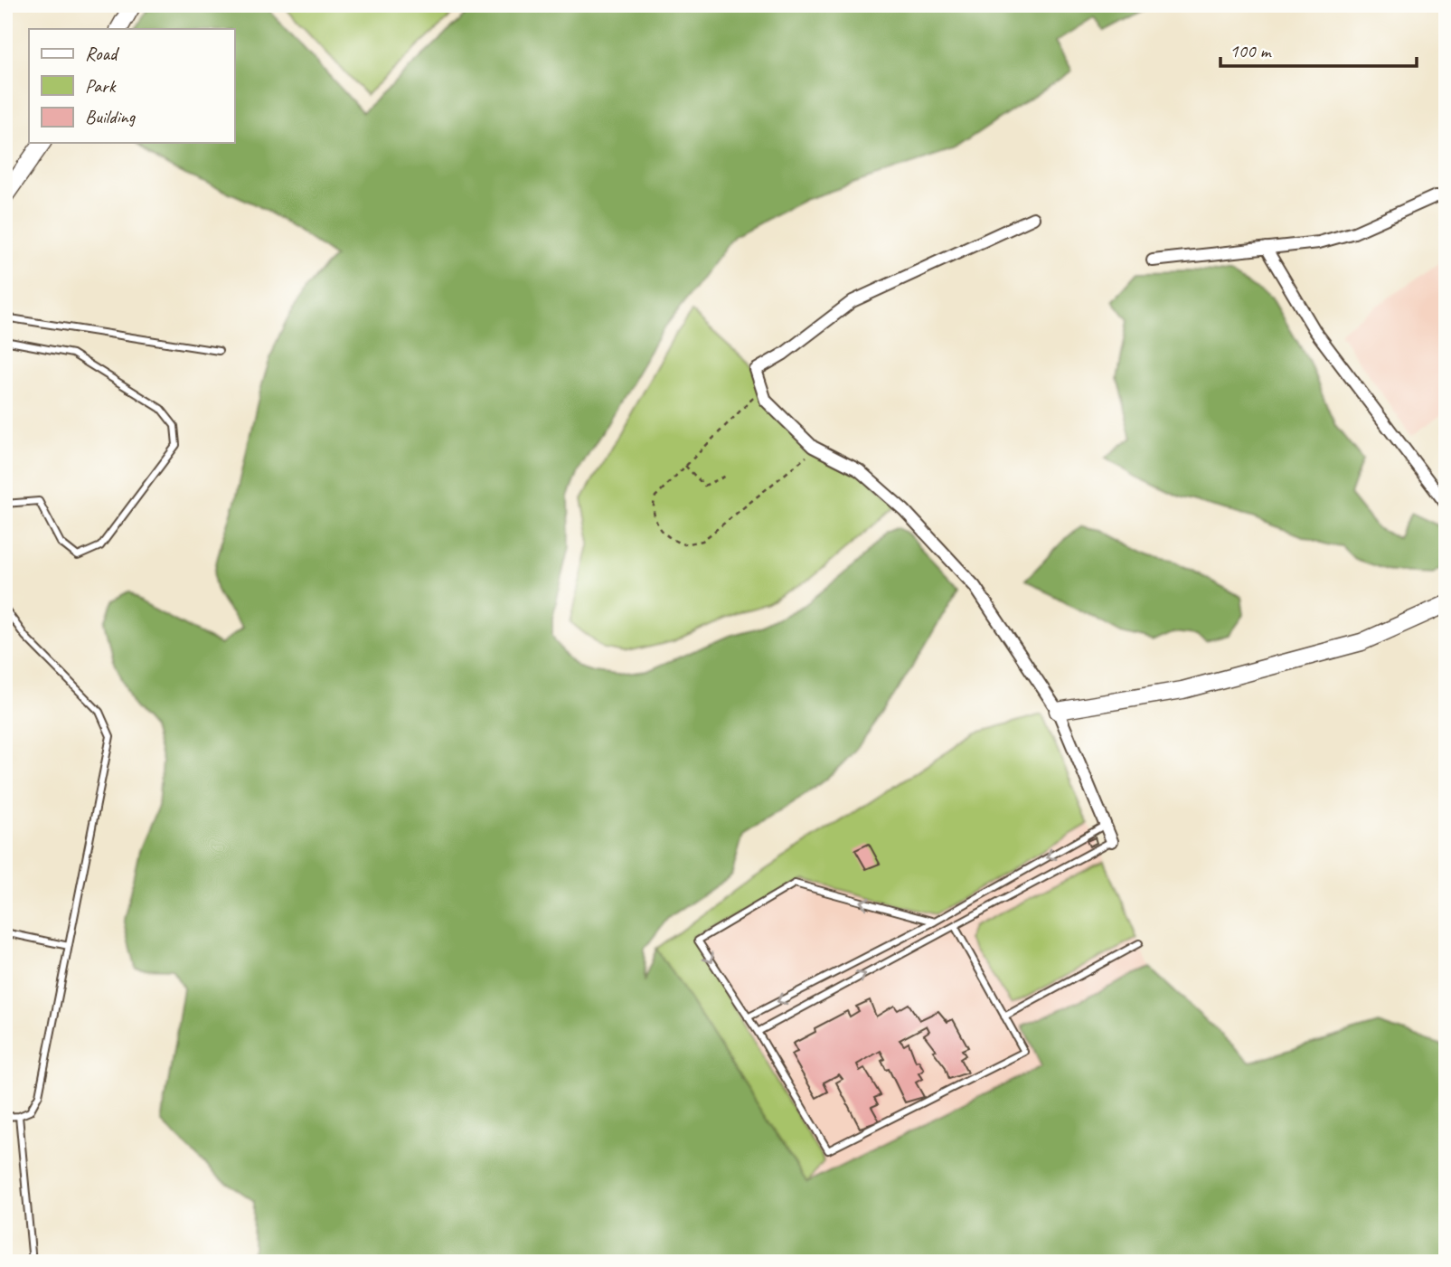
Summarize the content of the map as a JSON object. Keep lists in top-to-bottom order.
{
  "legend": ["Road", "Park", "Building"],
  "scale_bar": "100 m"
}
